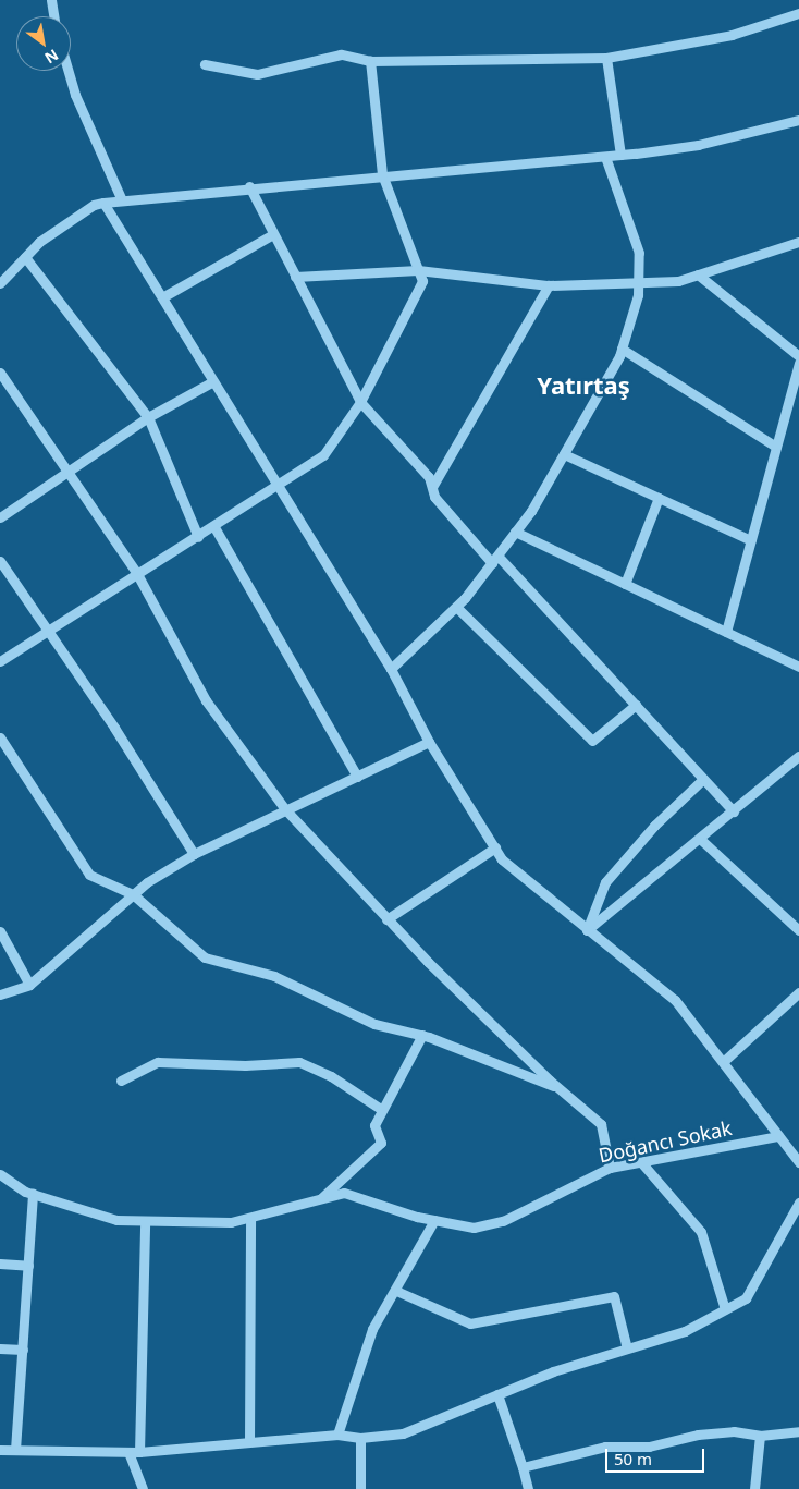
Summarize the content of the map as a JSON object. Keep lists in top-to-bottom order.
{
  "streets": {
    "street": ["Doğancı Sokak"]
  },
  "districts": ["Yatırtaş"],
  "scale_bar": "50 m",
  "north": "bottom right"
}
